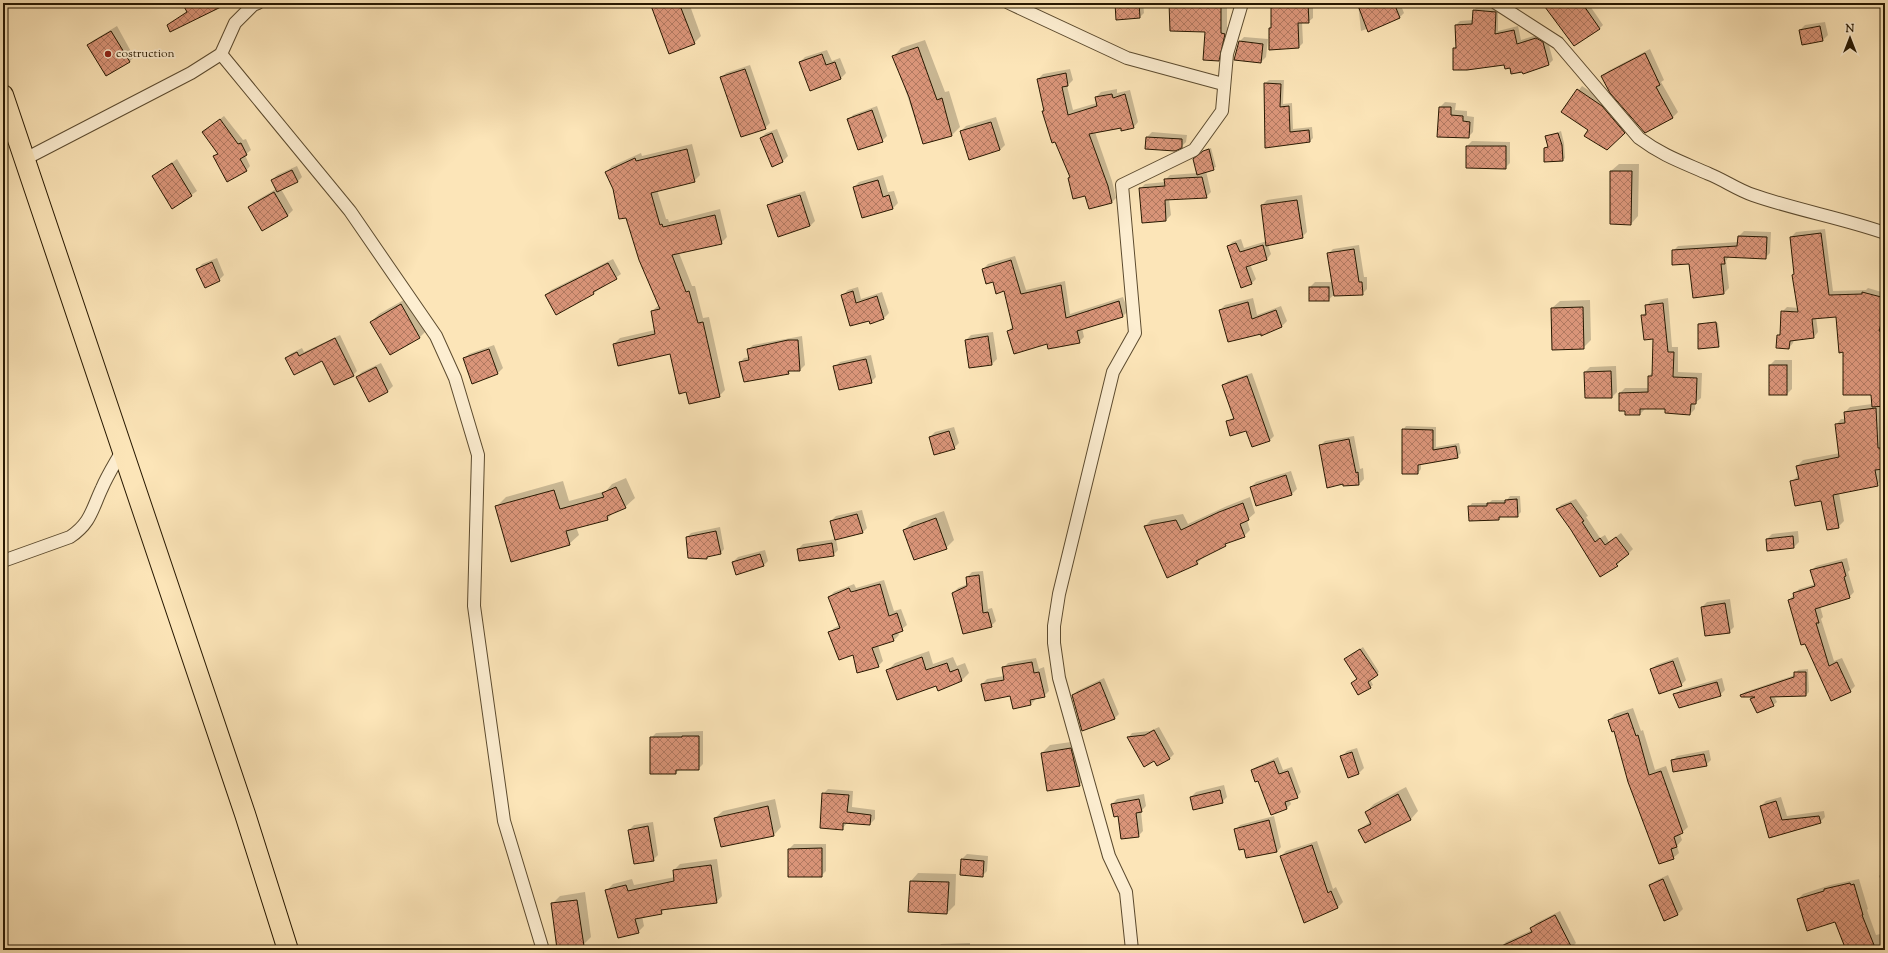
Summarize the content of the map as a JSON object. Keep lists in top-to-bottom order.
{
  "places": ["costruction"],
  "north": "top"
}
